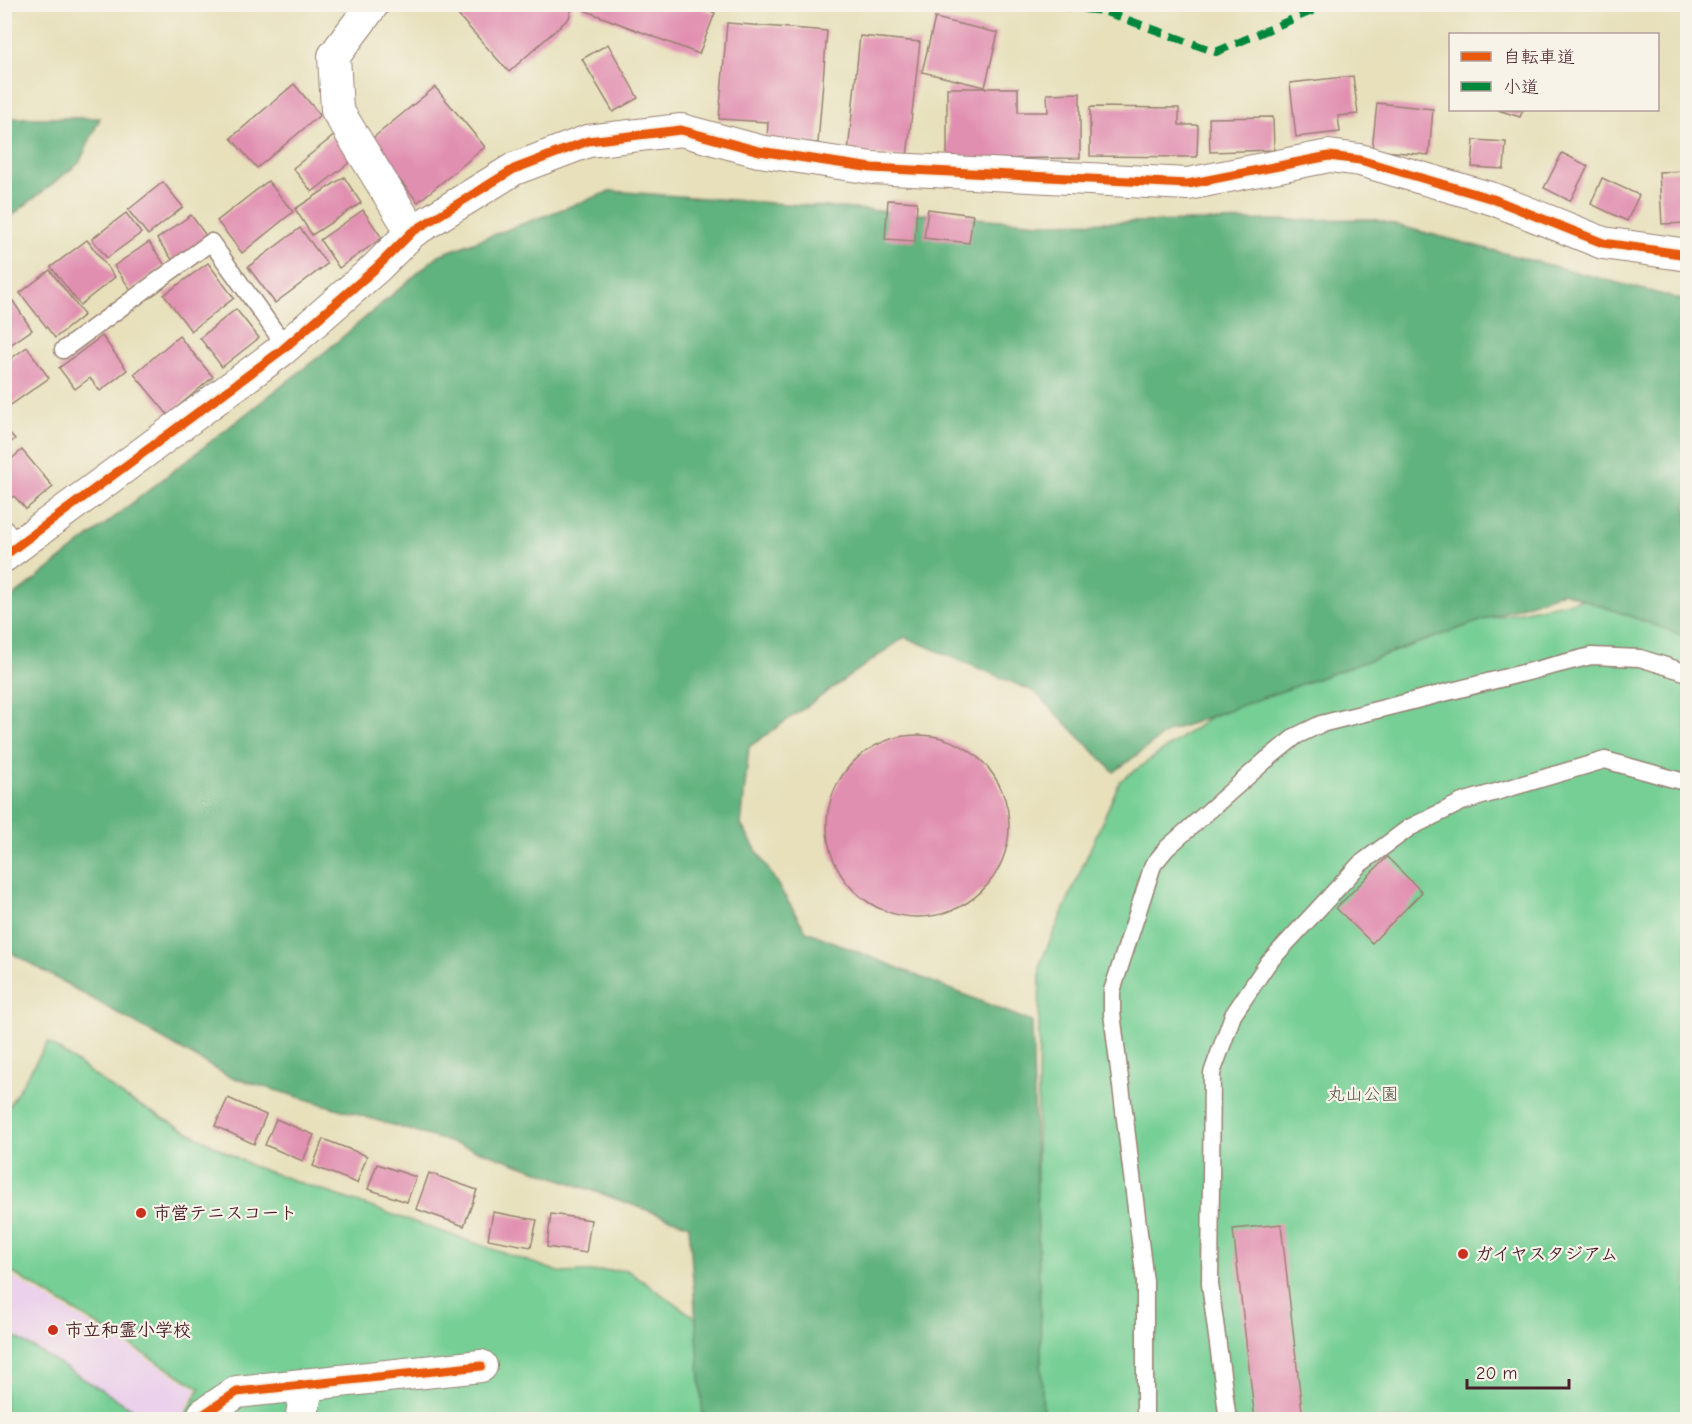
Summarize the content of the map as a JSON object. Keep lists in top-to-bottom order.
{
  "parks": ["丸山公園"],
  "places": ["市営テニスコート", "ガイヤスタジアム", "市立和霊小学校"],
  "legend": ["自転車道", "小道"],
  "scale_bar": "20 m"
}
